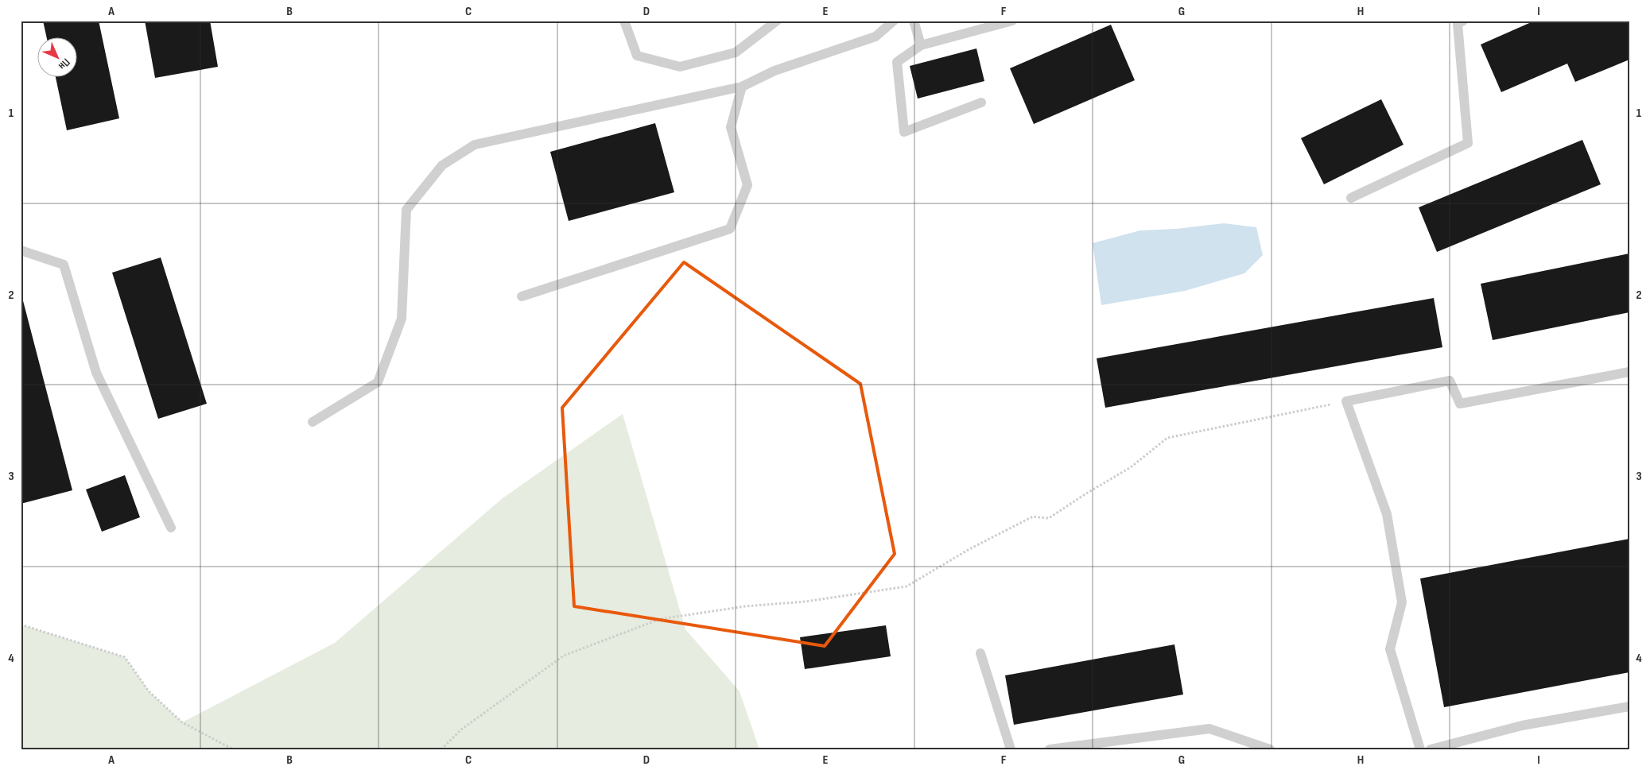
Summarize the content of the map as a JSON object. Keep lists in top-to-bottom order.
{
  "north": "bottom right",
  "grid": {
    "columns": [
      "A",
      "B",
      "C",
      "D",
      "E",
      "F",
      "G",
      "H",
      "I"
    ],
    "rows": [
      "1",
      "2",
      "3",
      "4"
    ]
  }
}
